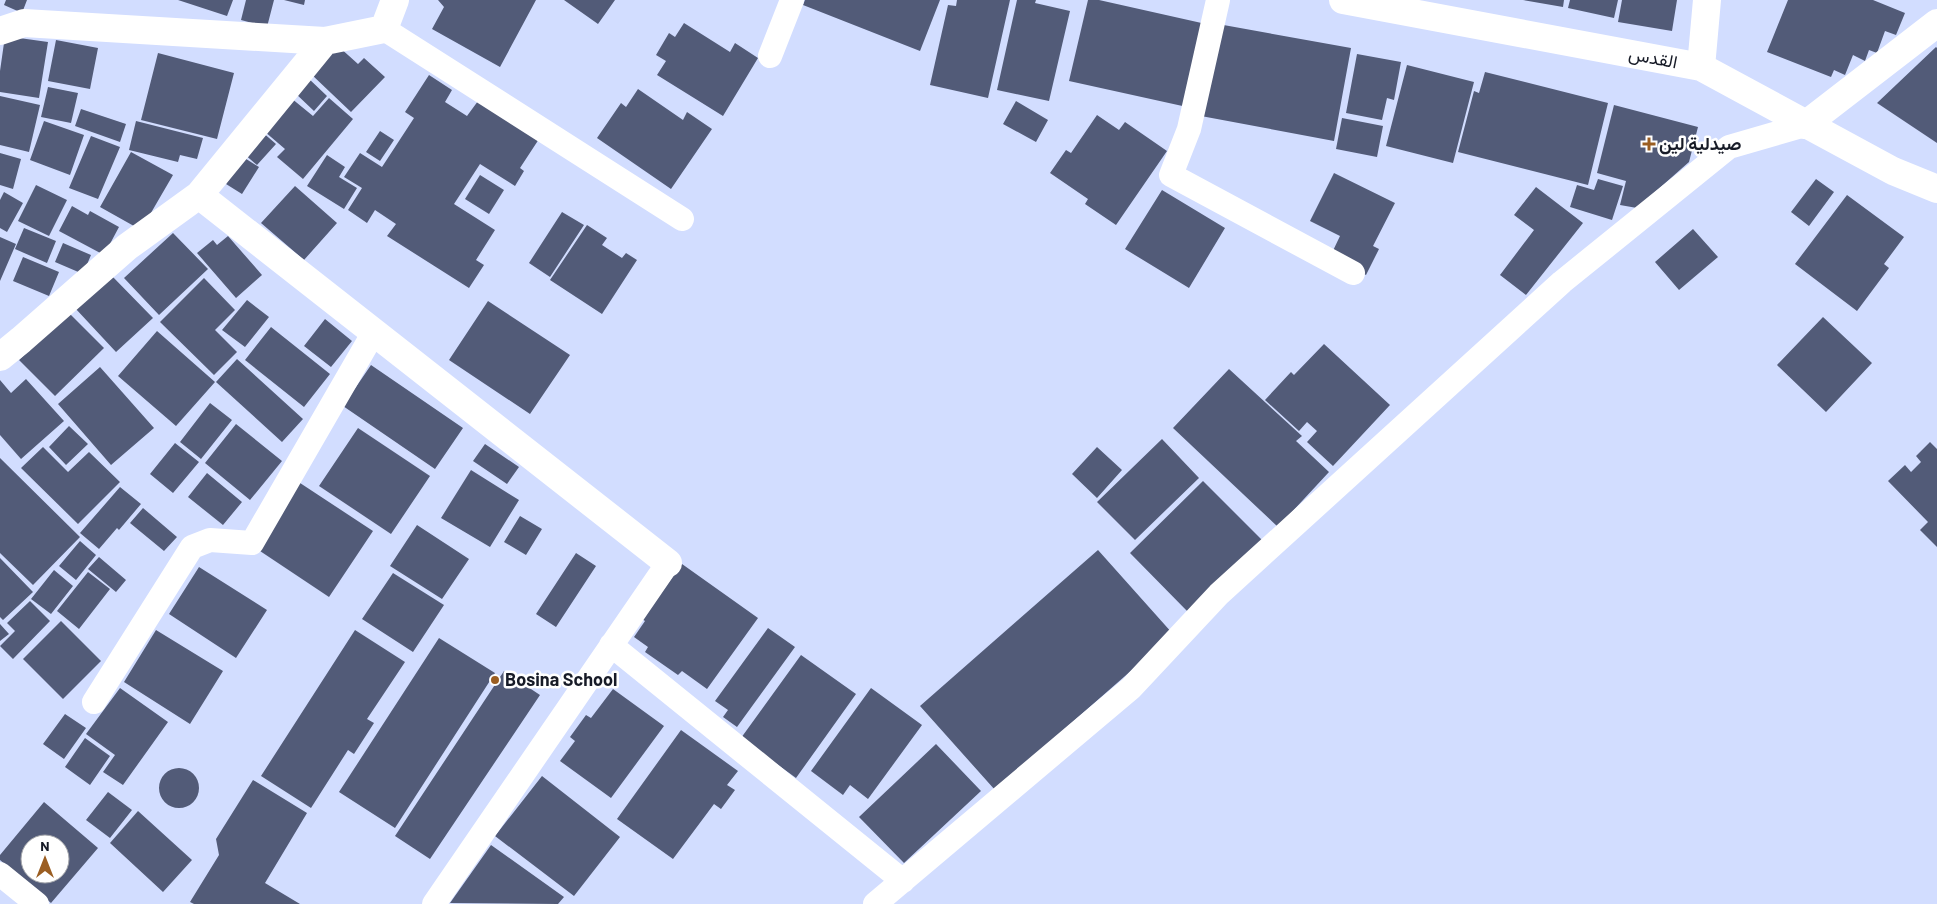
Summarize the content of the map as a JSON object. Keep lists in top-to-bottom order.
{
  "streets": {
    "street": ["القدس"]
  },
  "places": {
    "health": ["صيدلية لين"],
    "other": ["Bosina School"]
  },
  "north": "top"
}
